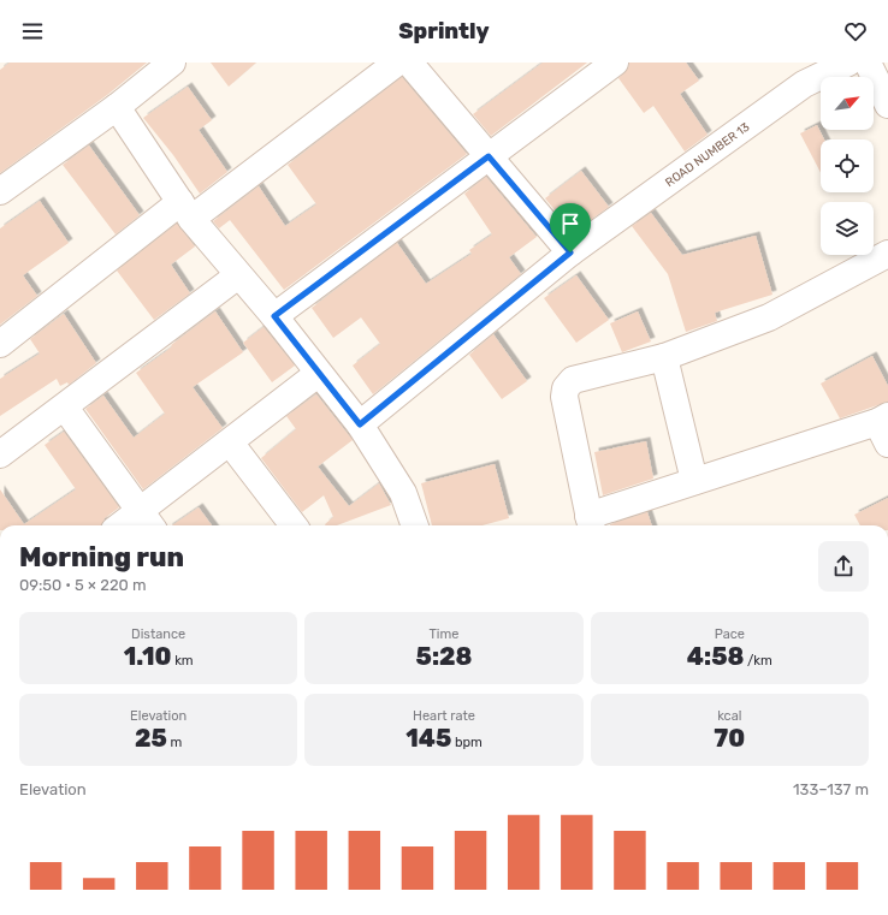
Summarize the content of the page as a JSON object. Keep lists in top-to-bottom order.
{
  "streets": {
    "street": ["ROAD NUMBER 13"]
  },
  "north": "top right",
  "page": {
    "header": "Sprintly",
    "heading": ["Morning run", "09:50 · 5 × 220 m"],
    "stats": [
      ["Distance", "1.10 km"],
      ["Time", "5:28"],
      ["Pace", "4:58 /km"],
      ["Elevation", "25 m"],
      ["Heart rate", "145 bpm"],
      ["kcal", "70"]
    ],
    "chart": ["Elevation", "133–137 m"]
  }
}
